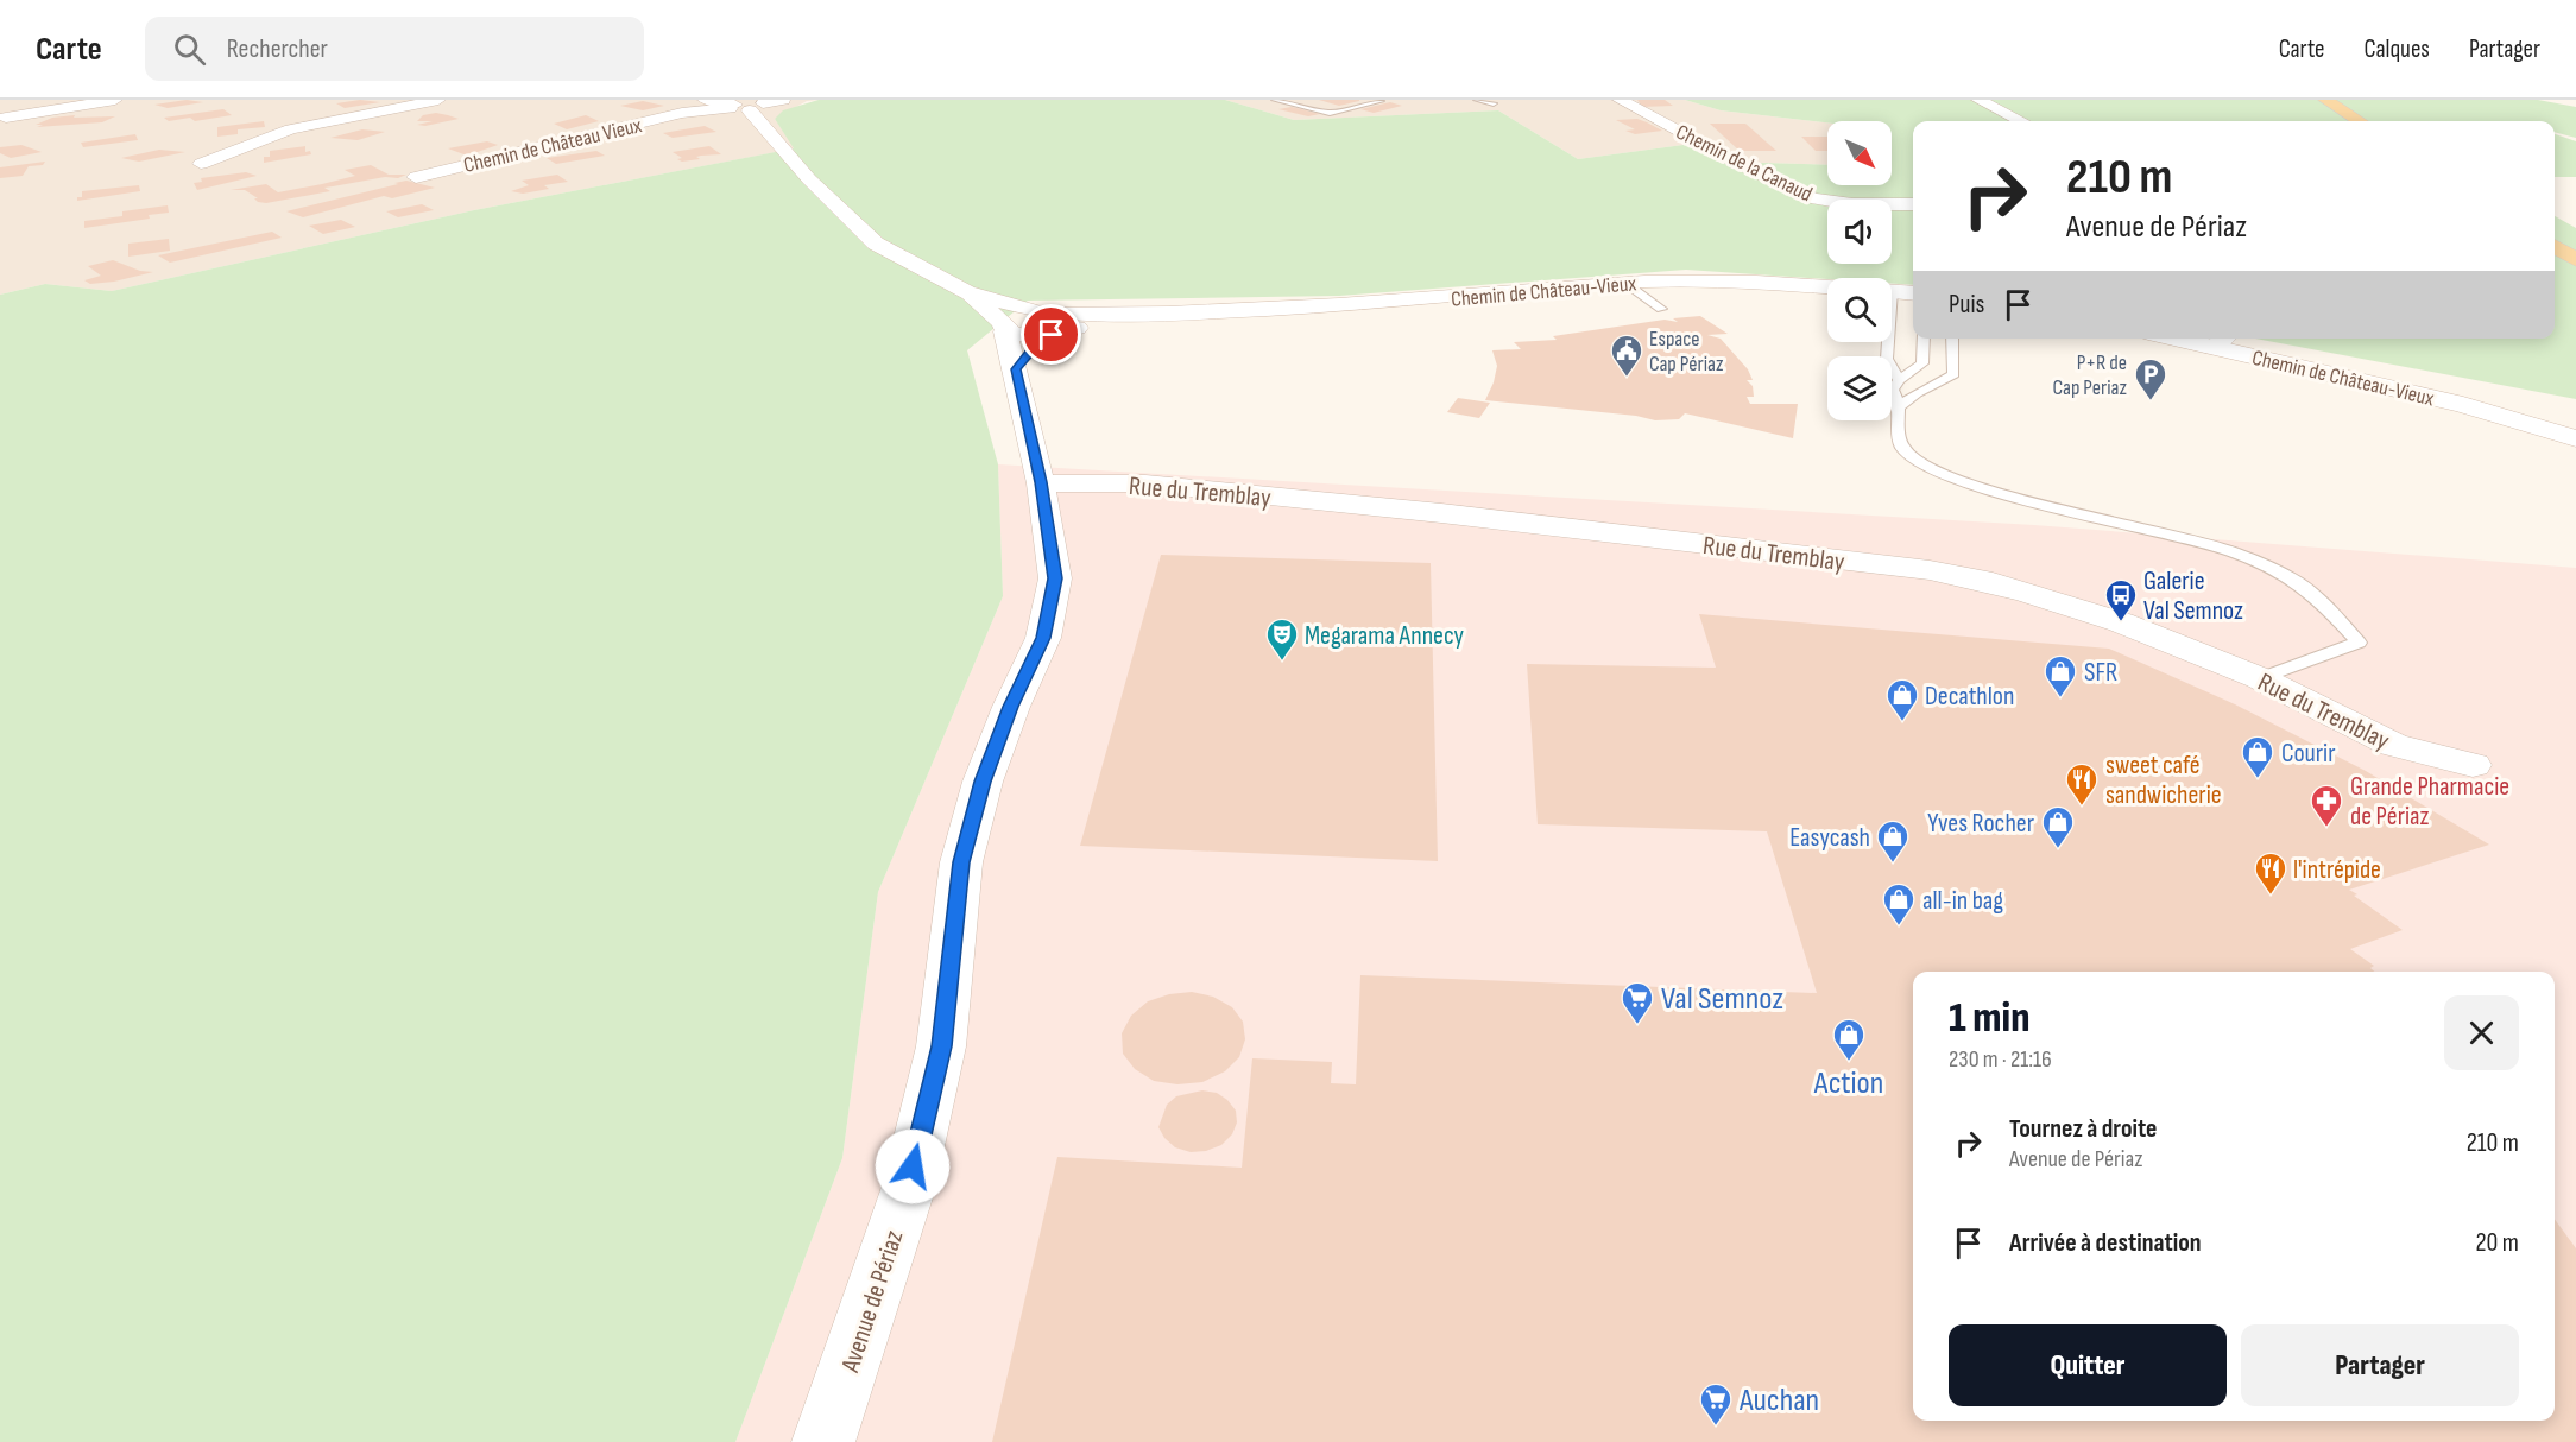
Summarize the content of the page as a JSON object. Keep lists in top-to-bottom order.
{
  "streets": {
    "street": [
      "Chemin de Château Vieux",
      "Chemin de la Canaud",
      "Chemin de Château-Vieux",
      "Rue du Tremblay",
      "Avenue de Périaz"
    ]
  },
  "crossings": [
    ["Chemin de Château Vieux", "Chemin de Château-Vieux"],
    ["Chemin de Château-Vieux", "Avenue de Périaz"],
    ["Rue du Tremblay", "Avenue de Périaz"]
  ],
  "places": {
    "public building": ["Espace Cap Périaz"],
    "parking": ["P+R de Cap Periaz"],
    "bus stop": ["Galerie Val Semnoz"],
    "theatre": ["Megarama Annecy"],
    "shop": [
      "SFR",
      "Decathlon",
      "Courir",
      "Yves Rocher",
      "Easycash",
      "all-in bag",
      "Action"
    ],
    "restaurant": ["sweet café sandwicherie", "l'intrépide"],
    "pharmacy": ["Grande Pharmacie de Périaz"],
    "supermarket": ["Val Semnoz", "Auchan"]
  },
  "north": "bottom right",
  "page": {
    "header": "Carte",
    "search": "Rechercher",
    "nav": ["Carte", "Calques", "Partager"],
    "turn": ["210 m", "Avenue de Périaz"],
    "then": "Puis",
    "heading": ["1 min", "230 m · 21:16"],
    "list": [
      {
        "name": "Tournez à droite",
        "note": "Avenue de Périaz",
        "value": "210 m"
      },
      {
        "name": "Arrivée à destination",
        "value": "20 m"
      }
    ],
    "buttons": ["Quitter", "Partager"]
  }
}
